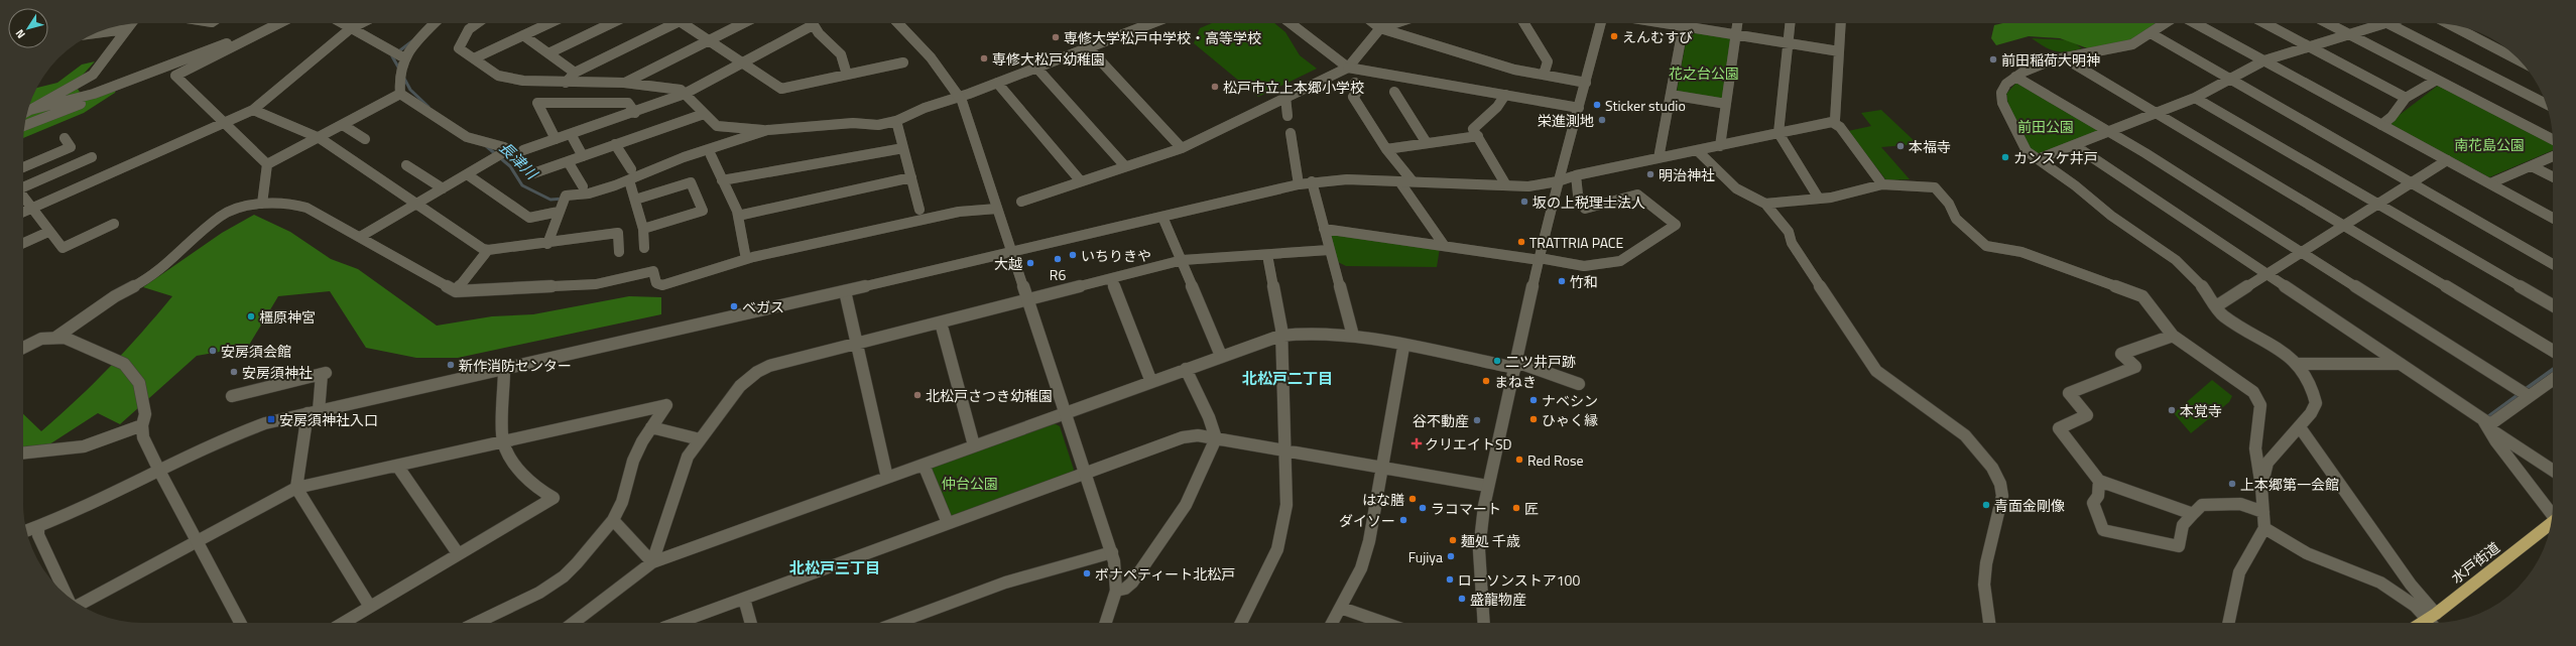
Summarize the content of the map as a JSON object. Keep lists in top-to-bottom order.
{
  "streets": {
    "highway": ["水戸街道"]
  },
  "districts": ["北松戸二丁目", "北松戸三丁目"],
  "water": ["長津川"],
  "parks": [
    "花之台公園",
    "前田公園",
    "南花島公園",
    "仲台公園"
  ],
  "places": {
    "other": [
      "えんむすび",
      "専修大学松戸中学校・高等学校",
      "専修大松戸幼稚園",
      "前田稲荷大明神",
      "松戸市立上本郷小学校",
      "Sticker studio",
      "栄進測地",
      "本福寺",
      "カンスケ井戸",
      "明治神社",
      "坂の上税理士法人",
      "TRATTRIA PACE",
      "いちりきや",
      "R6",
      "大越",
      "竹和",
      "ベガス",
      "橿原神宮",
      "安房須会館",
      "二ツ井戸跡",
      "新作消防センター",
      "安房須神社",
      "まねき",
      "北松戸さつき幼稚園",
      "ナベシン",
      "本覚寺",
      "ひゃく縁",
      "谷不動産",
      "Red Rose",
      "上本郷第一会館",
      "はな膳",
      "青面金剛像",
      "ラコマート",
      "匠",
      "ダイソー",
      "麺処 千歳",
      "Fujiya",
      "ボナペティート北松戸",
      "ローソンストア100",
      "盛龍物産"
    ],
    "transit": ["安房須神社入口"],
    "health": ["クリエイトSD"]
  },
  "north": "bottom left"
}
